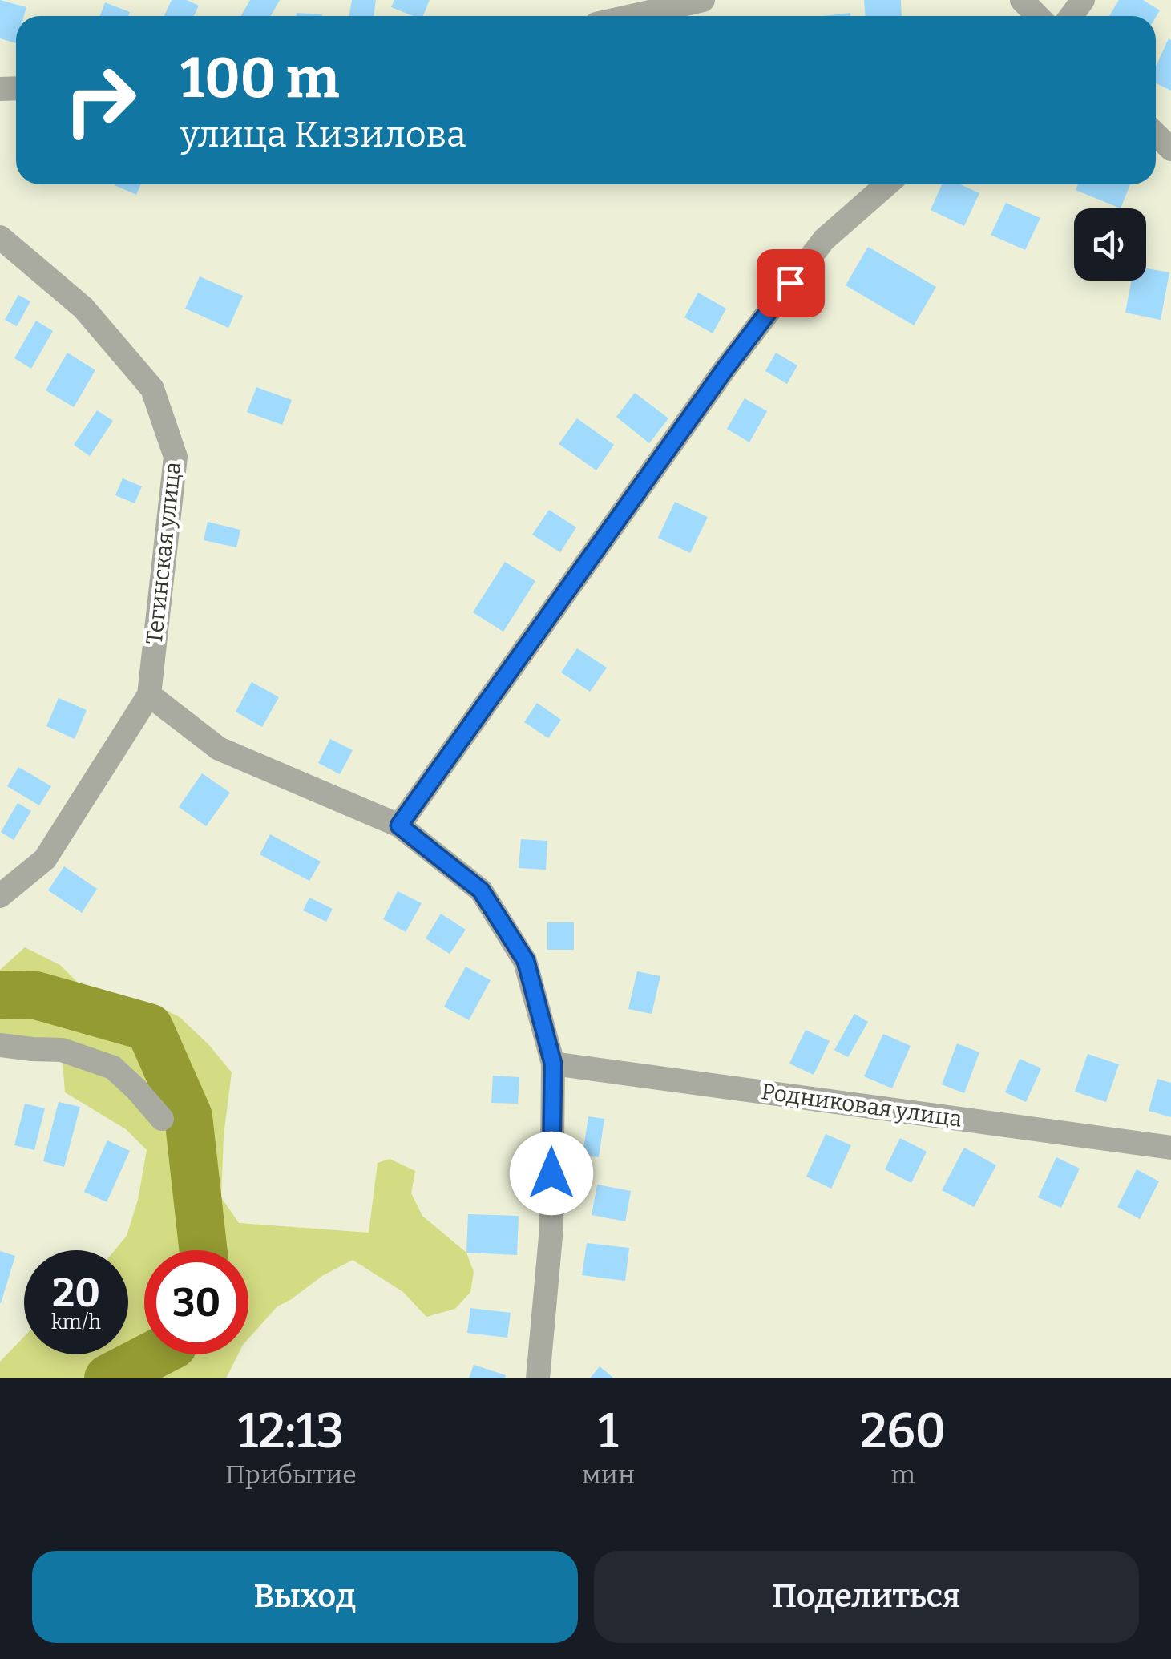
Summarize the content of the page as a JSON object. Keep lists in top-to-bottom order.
{
  "streets": {
    "street": ["Тегинская улица", "Родниковая улица"]
  },
  "page": {
    "turn": ["100 m", "улица Кизилова"],
    "speed": "20 km/h",
    "limit": "30",
    "eta": [
      "12:13",
      "Прибытие",
      "1",
      "мин",
      "260",
      "m"
    ],
    "buttons": ["Выход", "Поделиться"]
  }
}
